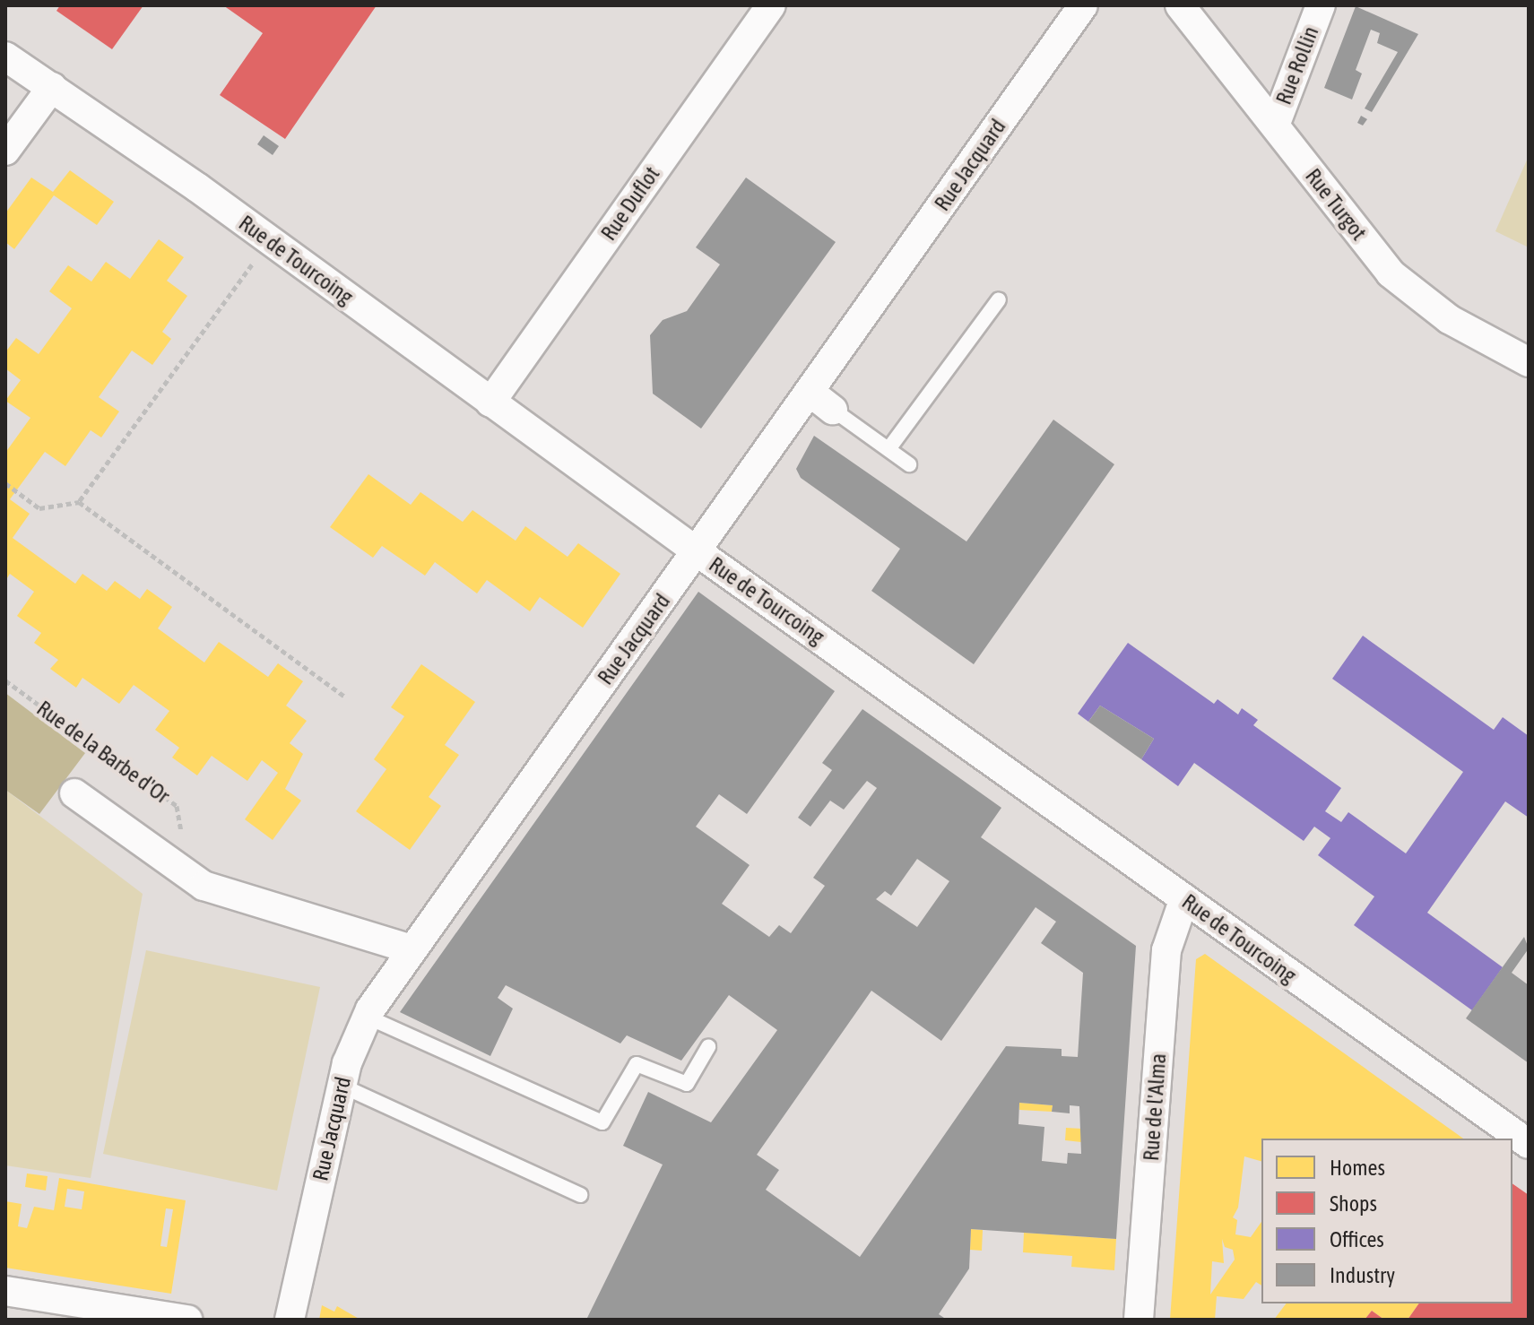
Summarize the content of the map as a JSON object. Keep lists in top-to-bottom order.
{
  "streets": {
    "street": [
      "Rue Rollin",
      "Rue Jacquard",
      "Rue Duflot",
      "Rue Turgot",
      "Rue de Tourcoing",
      "Rue de l'Alma"
    ],
    "path": ["Rue de la Barbe d'Or"]
  },
  "crossings": [
    ["Rue Rollin", "Rue Turgot"],
    ["Rue Jacquard", "Rue de Tourcoing"],
    ["Rue Duflot", "Rue de Tourcoing"],
    ["Rue de Tourcoing", "Rue de l'Alma"]
  ],
  "legend": [
    "Homes",
    "Shops",
    "Offices",
    "Industry"
  ]
}
